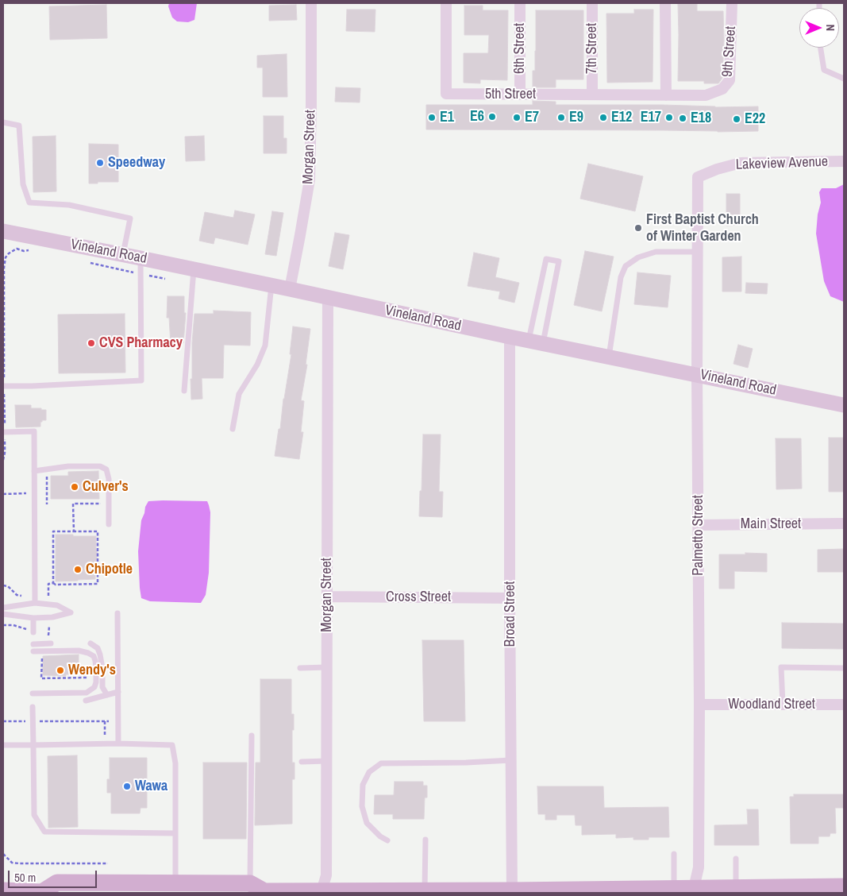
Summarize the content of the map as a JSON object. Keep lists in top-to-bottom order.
{
  "streets": {
    "main road": ["Vineland Road"],
    "street": [
      "6th Street",
      "7th Street",
      "9th Street",
      "5th Street",
      "Morgan Street",
      "Lakeview Avenue",
      "Main Street",
      "Palmetto Street",
      "Cross Street",
      "Broad Street",
      "Woodland Street"
    ]
  },
  "crossings": [
    ["6th Street", "5th Street"],
    ["7th Street", "5th Street"],
    ["9th Street", "5th Street"],
    ["Morgan Street", "Vineland Road"],
    ["Morgan Street", "Cross Street"],
    ["Lakeview Avenue", "Palmetto Street"],
    ["Vineland Road", "Palmetto Street"],
    ["Vineland Road", "Broad Street"],
    ["Main Street", "Palmetto Street"],
    ["Palmetto Street", "Woodland Street"],
    ["Cross Street", "Broad Street"]
  ],
  "places": [
    "E6",
    "E1",
    "E7",
    "E9",
    "E12",
    "E17",
    "E18",
    "E22",
    "Speedway",
    "First Baptist Church of Winter Garden",
    "CVS Pharmacy",
    "Culver's",
    "Chipotle",
    "Wendy's",
    "Wawa"
  ],
  "scale_bar": "50 m",
  "north": "right"
}
